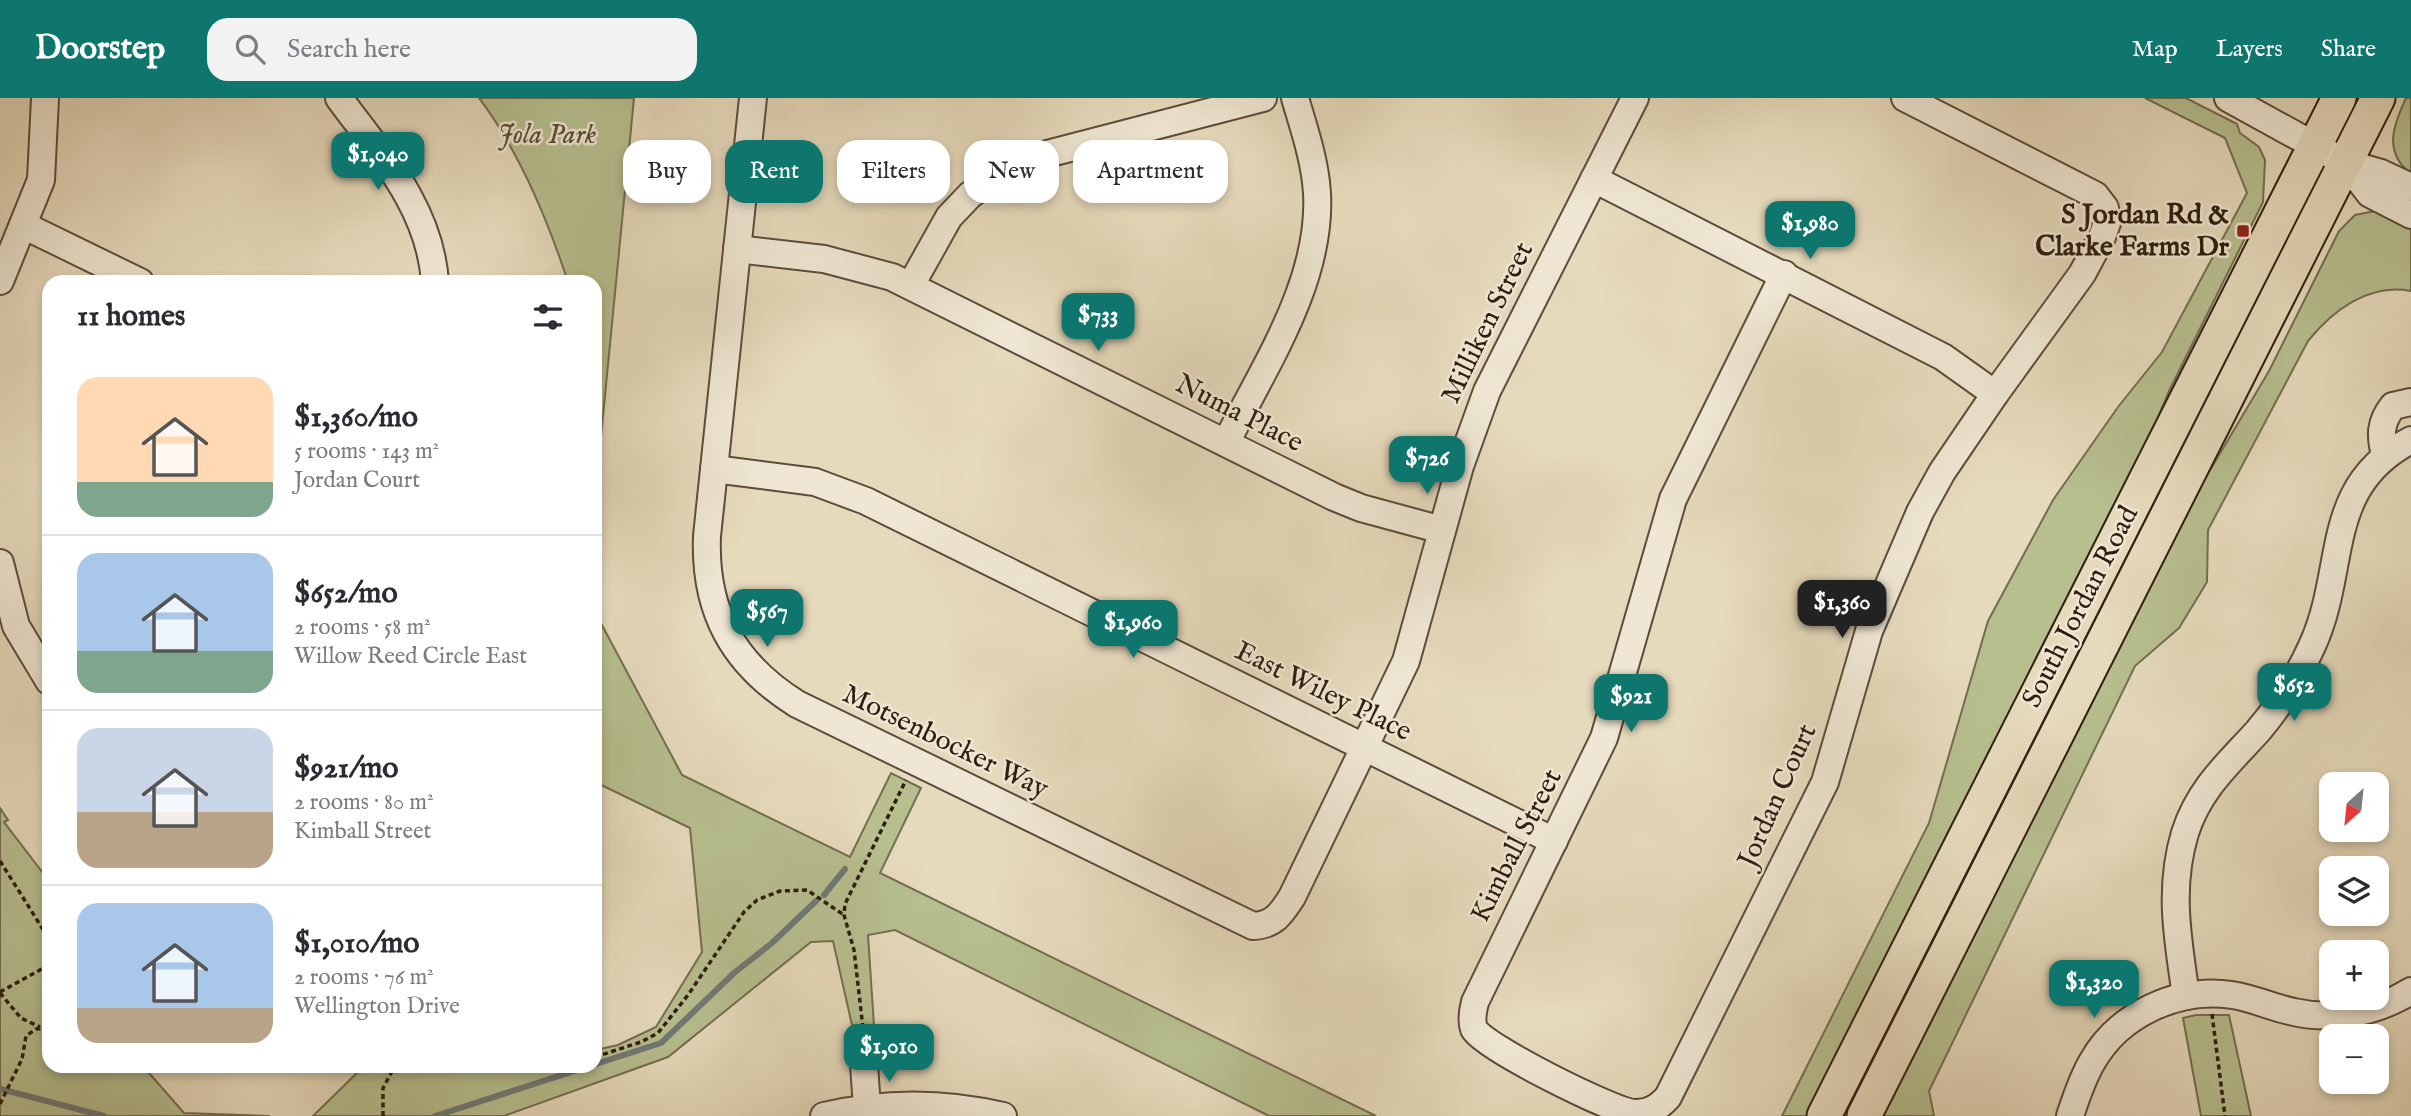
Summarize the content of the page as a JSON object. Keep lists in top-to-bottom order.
{
  "streets": {
    "main road": ["South Jordan Road"],
    "street": [
      "Milliken Street",
      "Numa Place",
      "East Wiley Place",
      "Motsenbocker Way",
      "Jordan Court",
      "Kimball Street"
    ]
  },
  "crossings": [
    ["Milliken Street", "Numa Place"],
    ["Milliken Street", "East Wiley Place"],
    ["Milliken Street", "Motsenbocker Way"],
    ["Numa Place", "Motsenbocker Way"],
    ["East Wiley Place", "Motsenbocker Way"],
    ["East Wiley Place", "Kimball Street"],
    ["Jordan Court", "Kimball Street"]
  ],
  "parks": ["Jola Park"],
  "places": {
    "transit": ["S Jordan Rd & Clarke Farms Dr"]
  },
  "north": "bottom left",
  "page": {
    "header": "Doorstep",
    "search": "Search here",
    "nav": ["Map", "Layers", "Share"],
    "price": [
      "$1,040",
      "$1,980",
      "$733",
      "$726",
      "$1,360",
      "$567",
      "$1,960",
      "$652",
      "$921",
      "$1,320",
      "$1,010"
    ],
    "chip": [
      "Buy",
      "Rent",
      "Filters",
      "New",
      "Apartment"
    ],
    "heading": "11 homes",
    "list": [
      {
        "name": "$1,360/mo",
        "note": "5 rooms · 143 m² · Jordan Court"
      },
      {
        "name": "$652/mo",
        "note": "2 rooms · 58 m² · Willow Reed Circle East"
      },
      {
        "name": "$921/mo",
        "note": "2 rooms · 80 m² · Kimball Street"
      },
      {
        "name": "$1,010/mo",
        "note": "2 rooms · 76 m² · Wellington Drive"
      }
    ],
    "map_buttons": ["+", "−"]
  }
}
